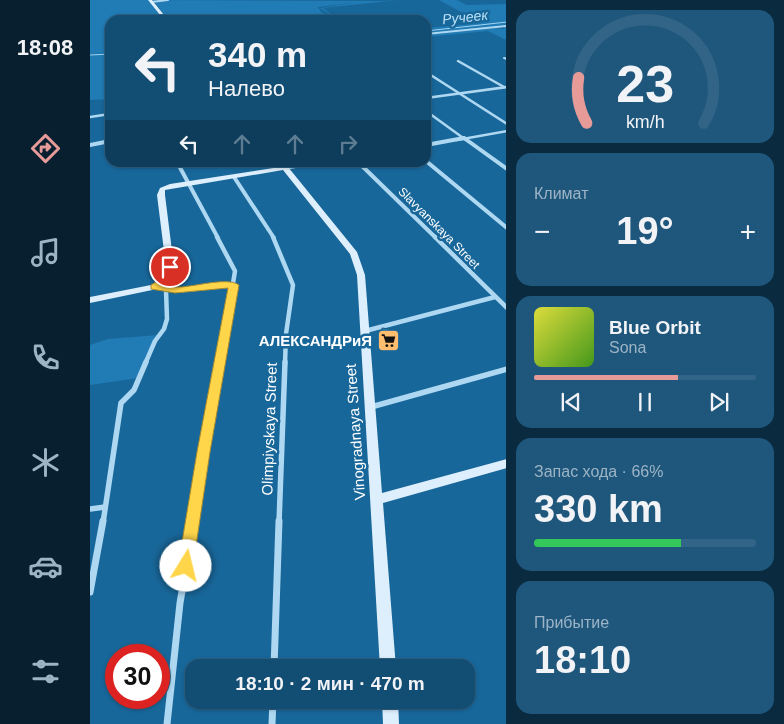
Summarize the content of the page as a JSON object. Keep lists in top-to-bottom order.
{
  "streets": {
    "street": ["Slavyanskaya Street", "Olimpiyskaya Street", "Vinogradnaya Street"]
  },
  "water": ["Ручеек"],
  "places": {
    "supermarket": ["АЛЕКСАНДРиЯ"]
  },
  "page": {
    "tabs": "18:08",
    "turn": ["340 m", "Налево"],
    "tile": [
      "Климат",
      ["Запас хода · 66%", "330 km"],
      ["Прибытие", "18:10"]
    ],
    "heat": ["−", "19°", "+"],
    "song": ["Blue Orbit", "Sona"],
    "limit": "30",
    "trip": "18:10 · 2 мин · 470 m",
    "gauge": ["23", "km/h"]
  }
}
